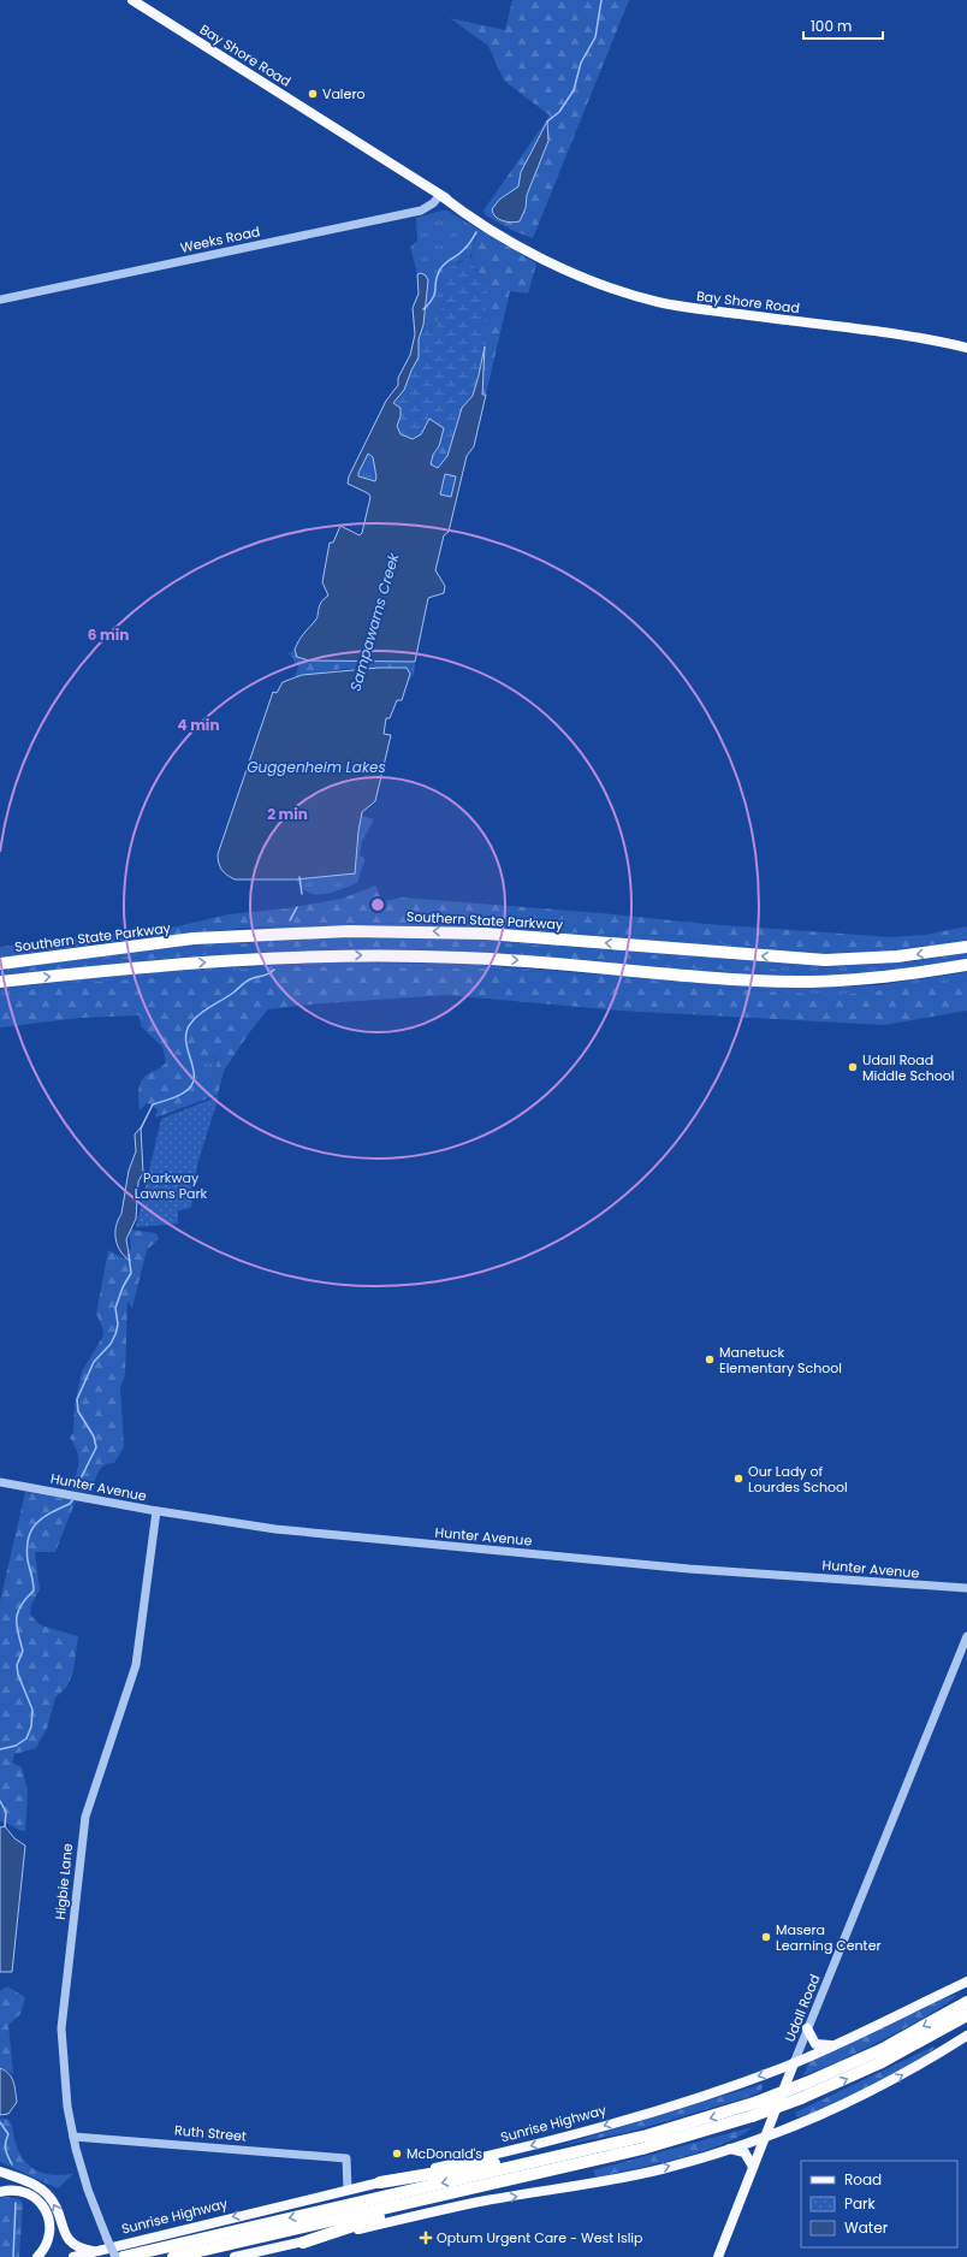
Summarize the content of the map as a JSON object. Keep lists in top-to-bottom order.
{
  "streets": {
    "highway": ["Southern State Parkway", "Sunrise Highway"],
    "main road": ["Bay Shore Road", "Udall Road"],
    "street": [
      "Weeks Road",
      "Hunter Avenue",
      "Higbie Lane",
      "Ruth Street"
    ]
  },
  "crossings": [
    ["Bay Shore Road", "Weeks Road"],
    ["Hunter Avenue", "Higbie Lane"],
    ["Higbie Lane", "Ruth Street"],
    ["Udall Road", "Sunrise Highway"],
    ["Sunrise Highway", "Ruth Street"]
  ],
  "water": ["Sampawams Creek", "Guggenheim Lakes"],
  "parks": ["Parkway Lawns Park"],
  "places": {
    "other": [
      "Valero",
      "Udall Road Middle School",
      "Manetuck Elementary School",
      "Our Lady of Lourdes School",
      "Masera Learning Center",
      "McDonald's"
    ],
    "health": ["Optum Urgent Care - West Islip"]
  },
  "legend": ["Road", "Park", "Water"],
  "scale_bar": "100 m",
  "rings": ["6 min", "4 min", "2 min"]
}
